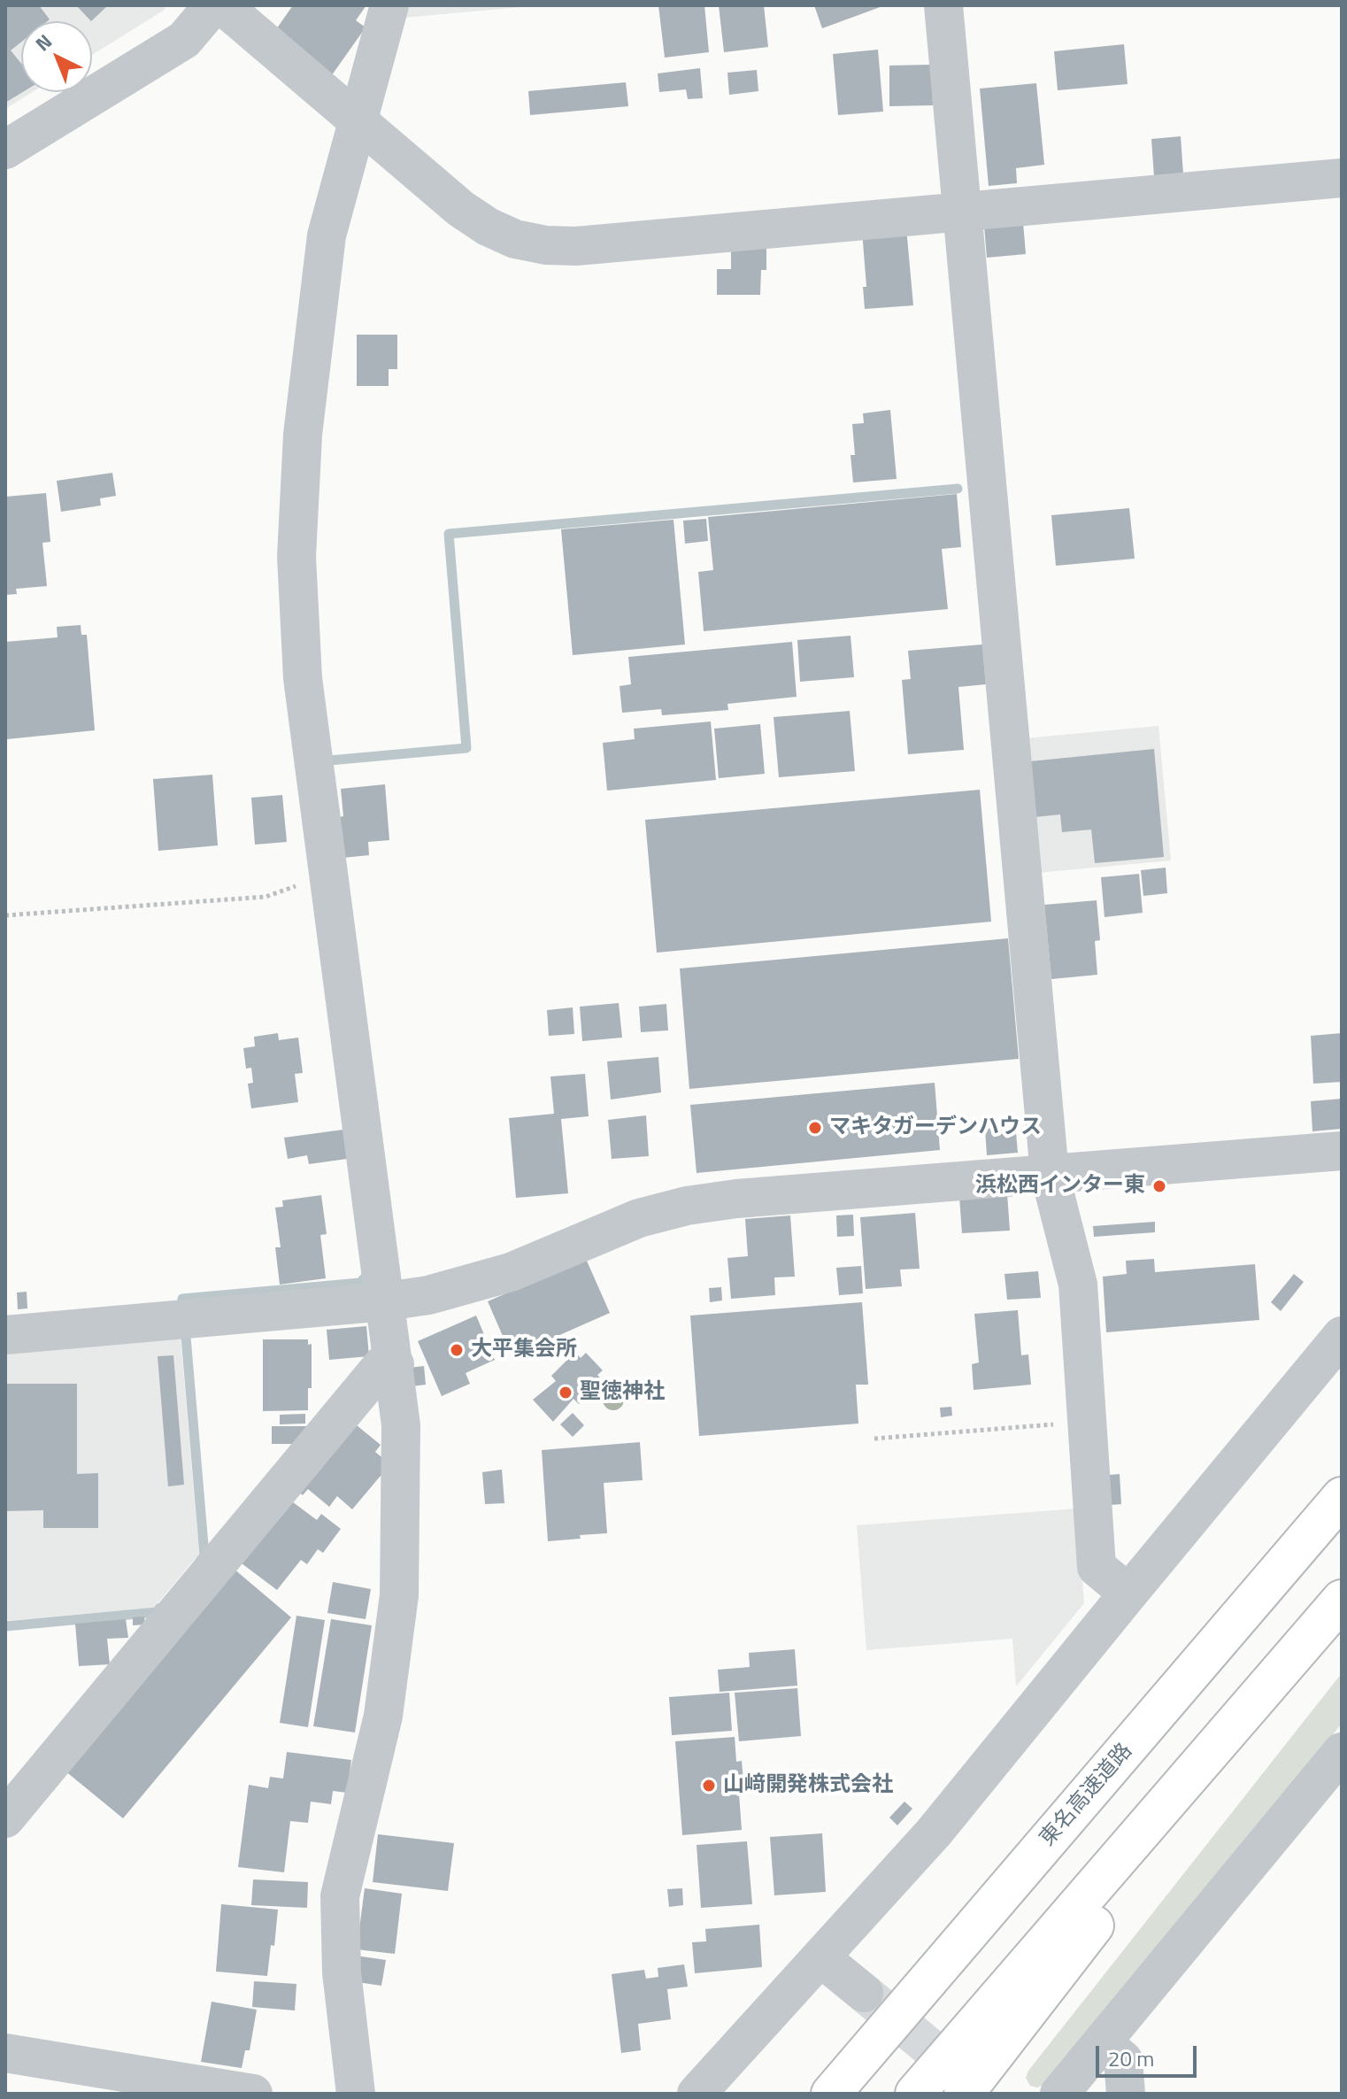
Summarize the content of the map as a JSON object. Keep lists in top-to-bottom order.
{
  "streets": {
    "highway": ["東名高速道路"]
  },
  "places": [
    "マキタガーデンハウス",
    "浜松西インター東",
    "大平集会所",
    "聖徳神社",
    "山﨑開発株式会社"
  ],
  "scale_bar": "20 m",
  "north": "top left"
}
